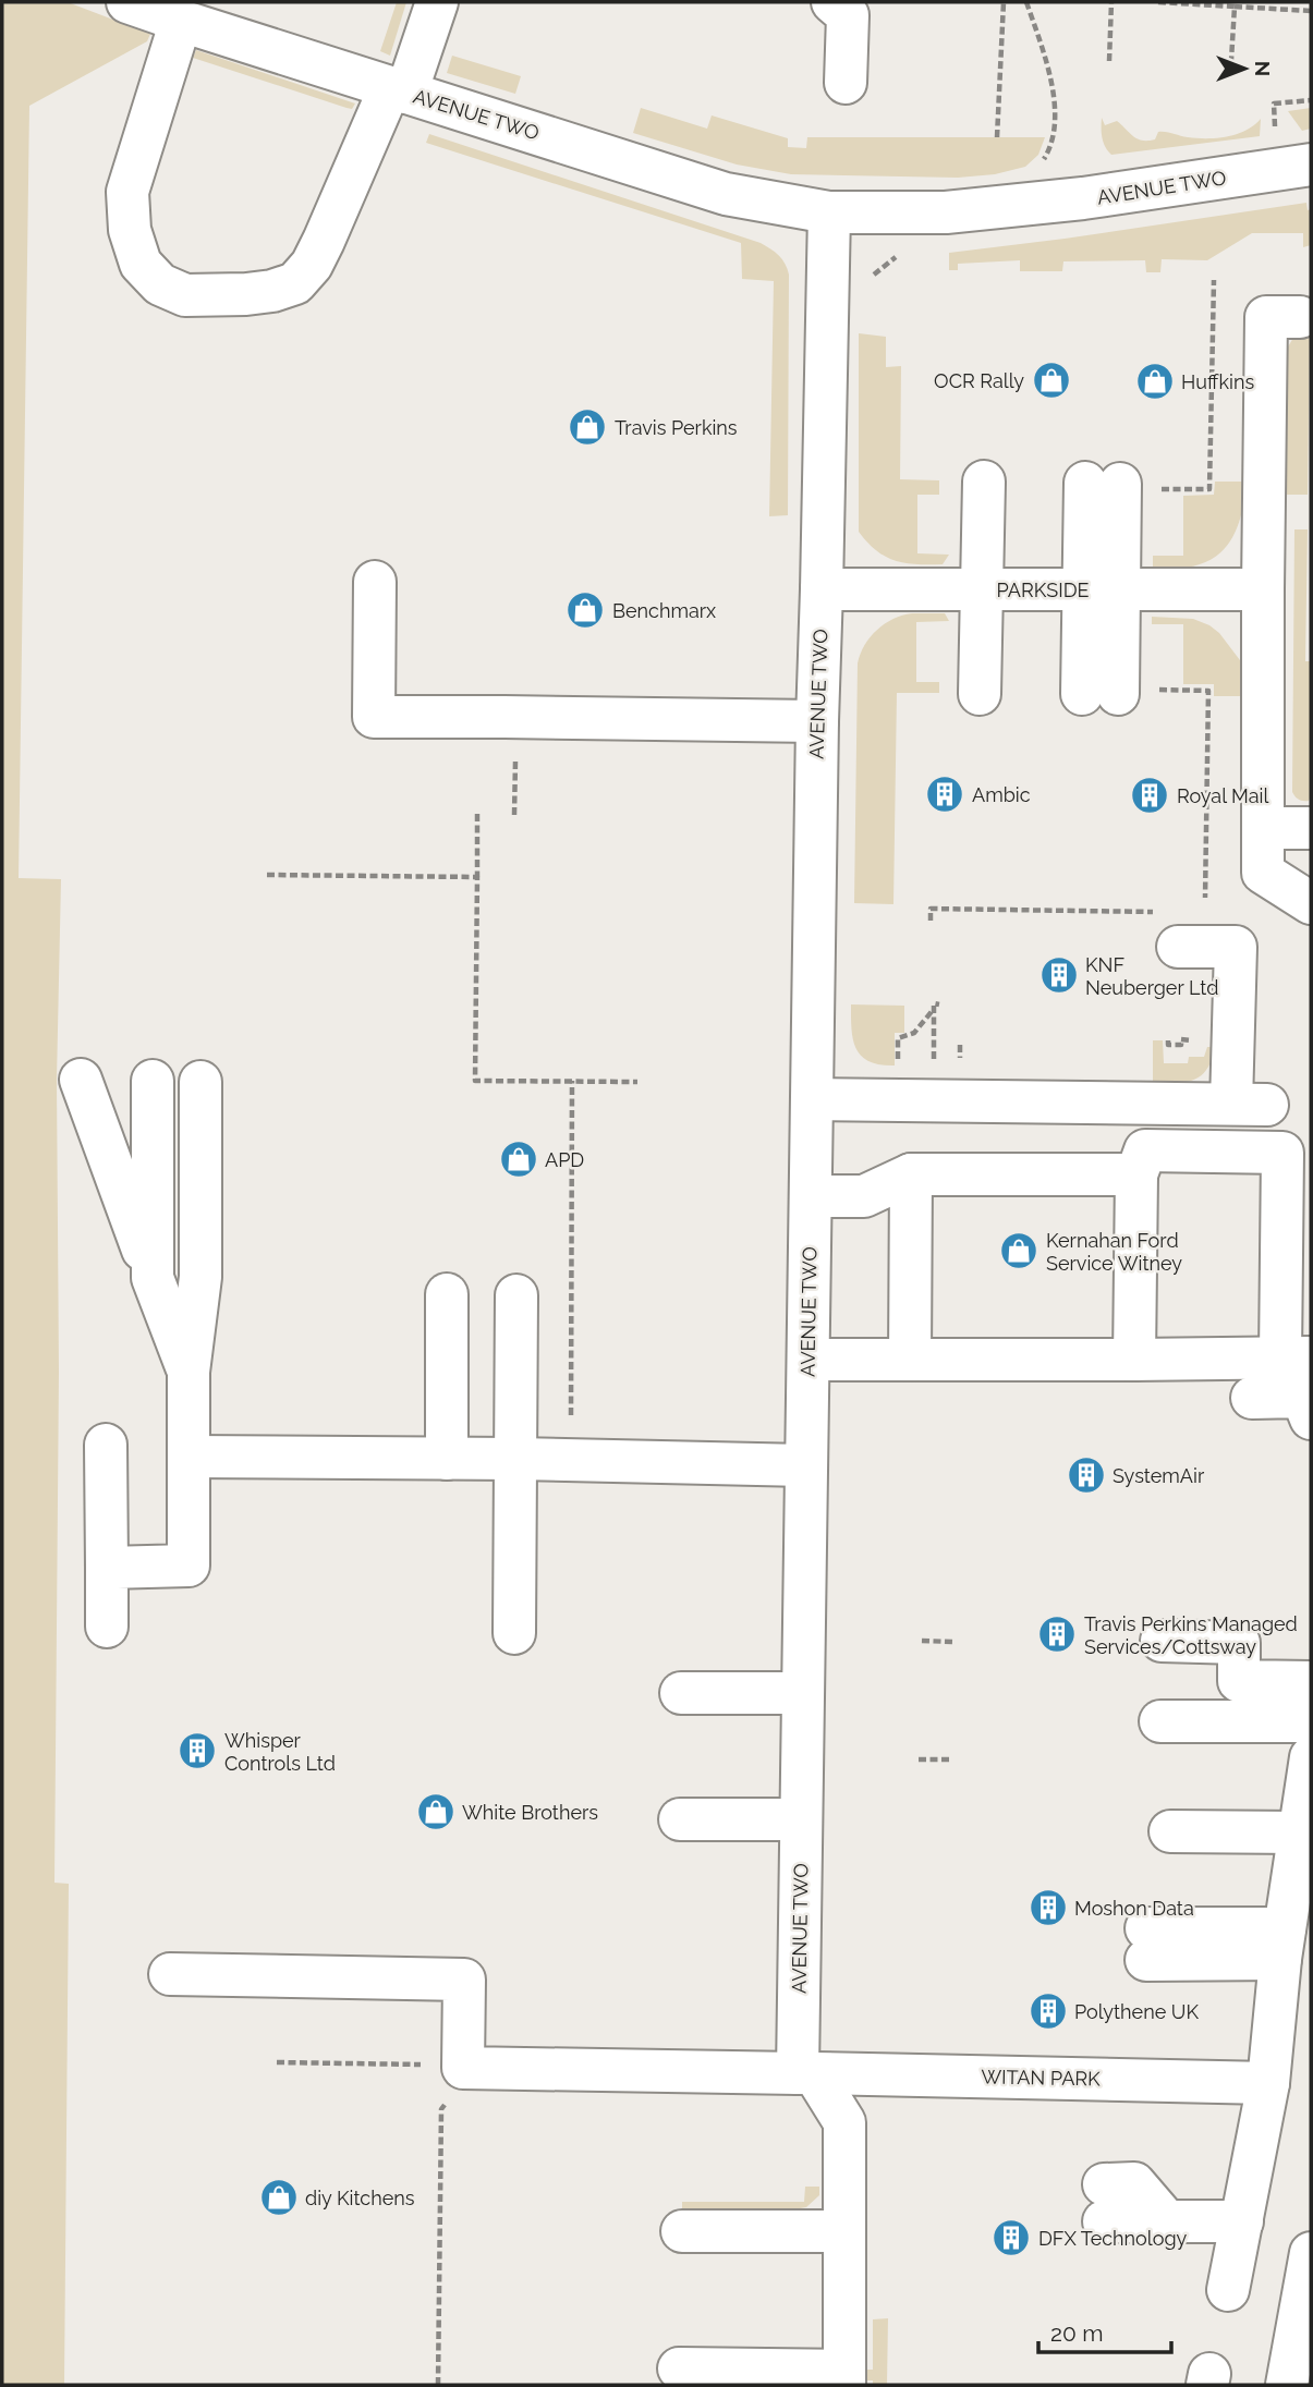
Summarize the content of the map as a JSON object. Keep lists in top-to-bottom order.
{
  "streets": {
    "street": ["AVENUE TWO", "PARKSIDE", "WITAN PARK"]
  },
  "crossings": [
    ["AVENUE TWO", "PARKSIDE"],
    ["AVENUE TWO", "WITAN PARK"]
  ],
  "places": {
    "shop": [
      "OCR Rally",
      "Huffkins",
      "Travis Perkins",
      "Benchmarx",
      "APD",
      "Kernahan Ford Service Witney",
      "White Brothers",
      "diy Kitchens"
    ],
    "building": [
      "Ambic",
      "Royal Mail",
      "KNF Neuberger Ltd",
      "SystemAir",
      "Travis Perkins Managed Services/Cottsway",
      "Whisper Controls Ltd",
      "Moshon Data",
      "Polythene UK",
      "DFX Technology"
    ]
  },
  "scale_bar": "20 m",
  "north": "right"
}
